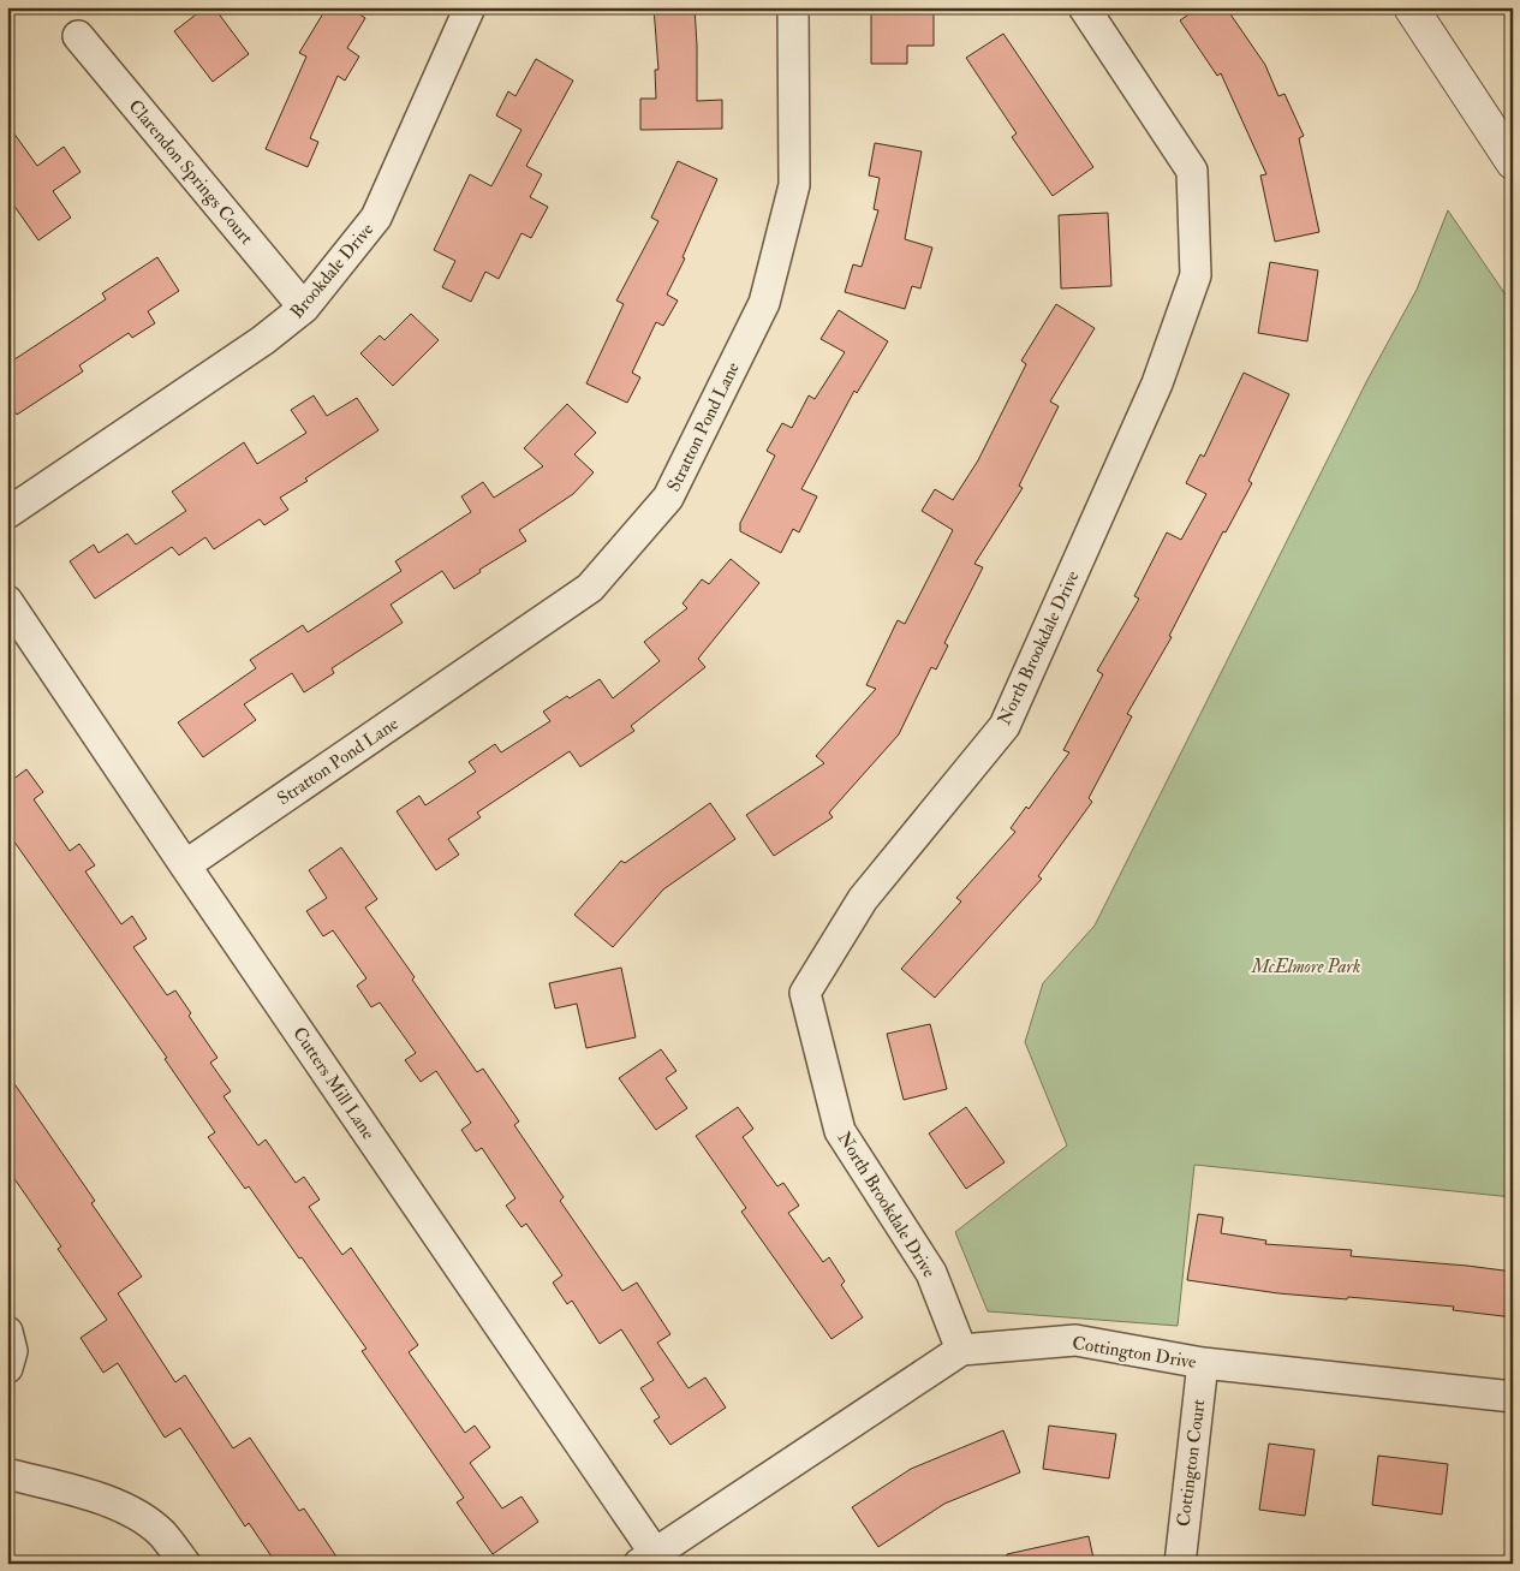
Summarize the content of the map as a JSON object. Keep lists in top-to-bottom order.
{
  "streets": {
    "street": [
      "Clarendon Springs Court",
      "Brookdale Drive",
      "Stratton Pond Lane",
      "North Brookdale Drive",
      "Cutters Mill Lane",
      "Cottington Drive",
      "Cottington Court"
    ]
  },
  "crossings": [
    ["Clarendon Springs Court", "Brookdale Drive"],
    ["Stratton Pond Lane", "Cutters Mill Lane"],
    ["North Brookdale Drive", "Cottington Drive"],
    ["Cutters Mill Lane", "Cottington Drive"],
    ["Cottington Drive", "Cottington Court"]
  ],
  "parks": ["McElmore Park"]
}
